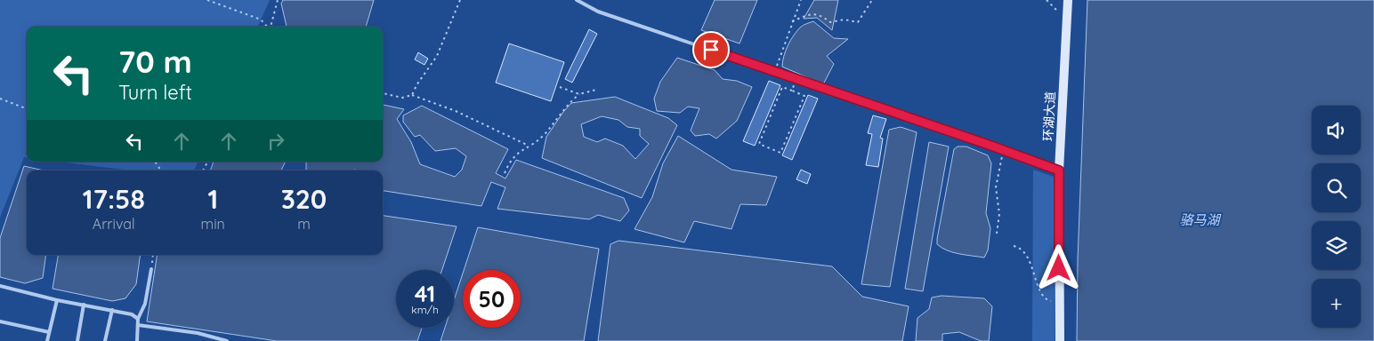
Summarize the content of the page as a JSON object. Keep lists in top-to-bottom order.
{
  "streets": {
    "main road": ["环湖大道"]
  },
  "water": ["骆马湖"],
  "page": {
    "turn": ["70 m", "Turn left"],
    "map_buttons": "+",
    "eta": [
      "17:58",
      "Arrival",
      "1",
      "min",
      "320",
      "m"
    ],
    "speed": "41 km/h",
    "limit": "50"
  }
}
